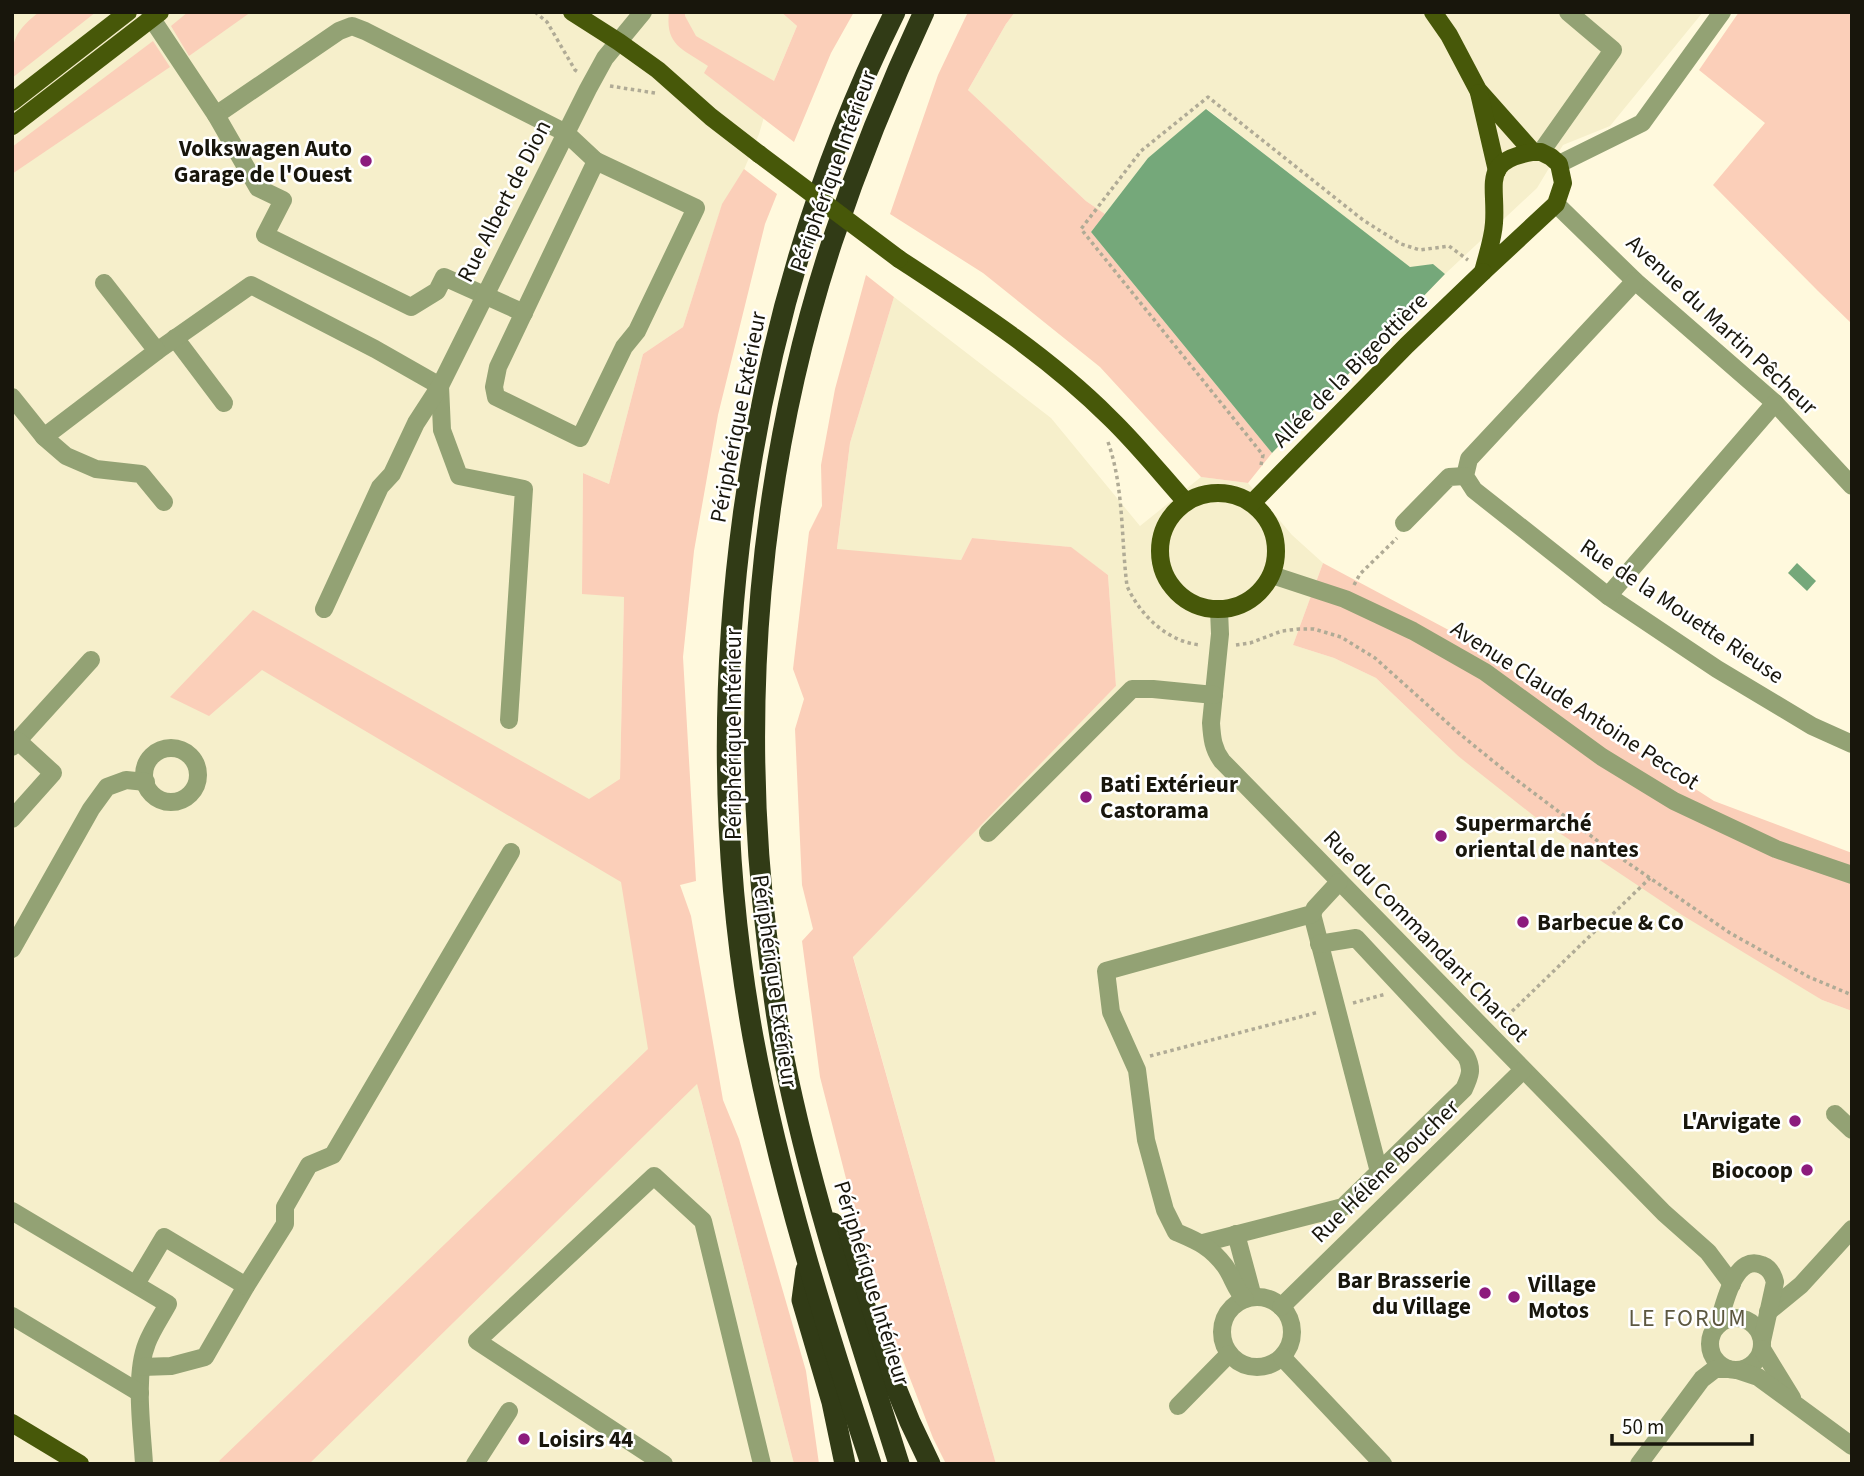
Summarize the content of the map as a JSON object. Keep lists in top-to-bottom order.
{
  "streets": {
    "highway": ["Périphérique Intérieur", "Périphérique Extérieur"],
    "main road": ["Allée de la Bigeottière"],
    "street": [
      "Rue Albert de Dion",
      "Avenue du Martin Pêcheur",
      "Rue de la Mouette Rieuse",
      "Avenue Claude Antoine Peccot",
      "Rue du Commandant Charcot",
      "Rue Hélène Boucher"
    ]
  },
  "crossings": [
    ["Avenue du Martin Pêcheur", "Allée de la Bigeottière"],
    ["Allée de la Bigeottière", "Avenue Claude Antoine Peccot"],
    ["Allée de la Bigeottière", "Rue du Commandant Charcot"],
    ["Avenue Claude Antoine Peccot", "Rue du Commandant Charcot"],
    ["Rue du Commandant Charcot", "Rue Hélène Boucher"]
  ],
  "districts": ["LE FORUM"],
  "places": [
    "Volkswagen Auto Garage de l'Ouest",
    "Bati Extérieur Castorama",
    "Supermarché oriental de nantes",
    "Barbecue & Co",
    "L'Arvigate",
    "Biocoop",
    "Bar Brasserie du Village",
    "Village Motos",
    "Loisirs 44"
  ],
  "scale_bar": "50 m"
}
